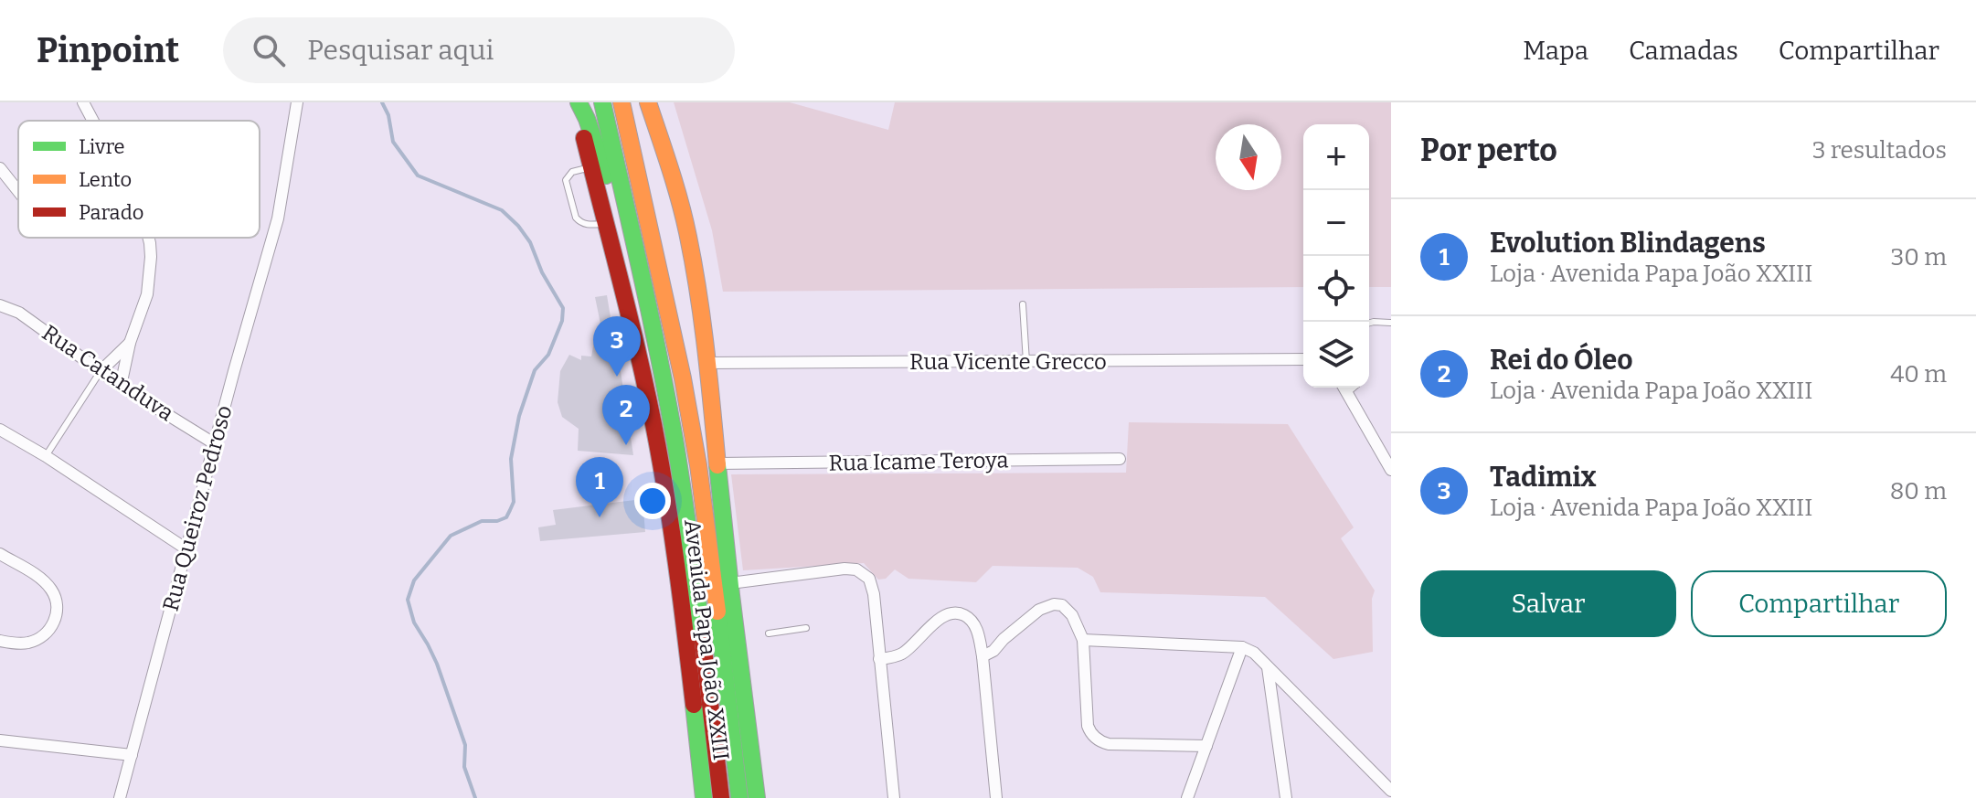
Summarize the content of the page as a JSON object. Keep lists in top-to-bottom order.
{
  "streets": {
    "main road": ["Avenida Papa João XXIII"],
    "street": [
      "Rua Vicente Grecco",
      "Rua Catanduva",
      "Rua Icame Teroya",
      "Rua Queiroz Pedroso"
    ]
  },
  "crossings": [
    ["Rua Vicente Grecco", "Avenida Papa João XXIII"],
    ["Rua Catanduva", "Rua Queiroz Pedroso"],
    ["Rua Icame Teroya", "Avenida Papa João XXIII"]
  ],
  "legend": ["Livre", "Lento", "Parado"],
  "north": "bottom",
  "page": {
    "header": "Pinpoint",
    "search": "Pesquisar aqui",
    "nav": ["Mapa", "Camadas", "Compartilhar"],
    "heading": ["Por perto", "3 resultados"],
    "map_buttons": ["+", "−"],
    "list": [
      {
        "mark": "1",
        "name": "Evolution Blindagens",
        "note": "Loja · Avenida Papa João XXIII",
        "value": "30 m"
      },
      {
        "mark": "2",
        "name": "Rei do Óleo",
        "note": "Loja · Avenida Papa João XXIII",
        "value": "40 m"
      },
      {
        "mark": "3",
        "name": "Tadimix",
        "note": "Loja · Avenida Papa João XXIII",
        "value": "80 m"
      }
    ],
    "pins": ["3", "2", "1"],
    "buttons": ["Salvar", "Compartilhar"]
  }
}
